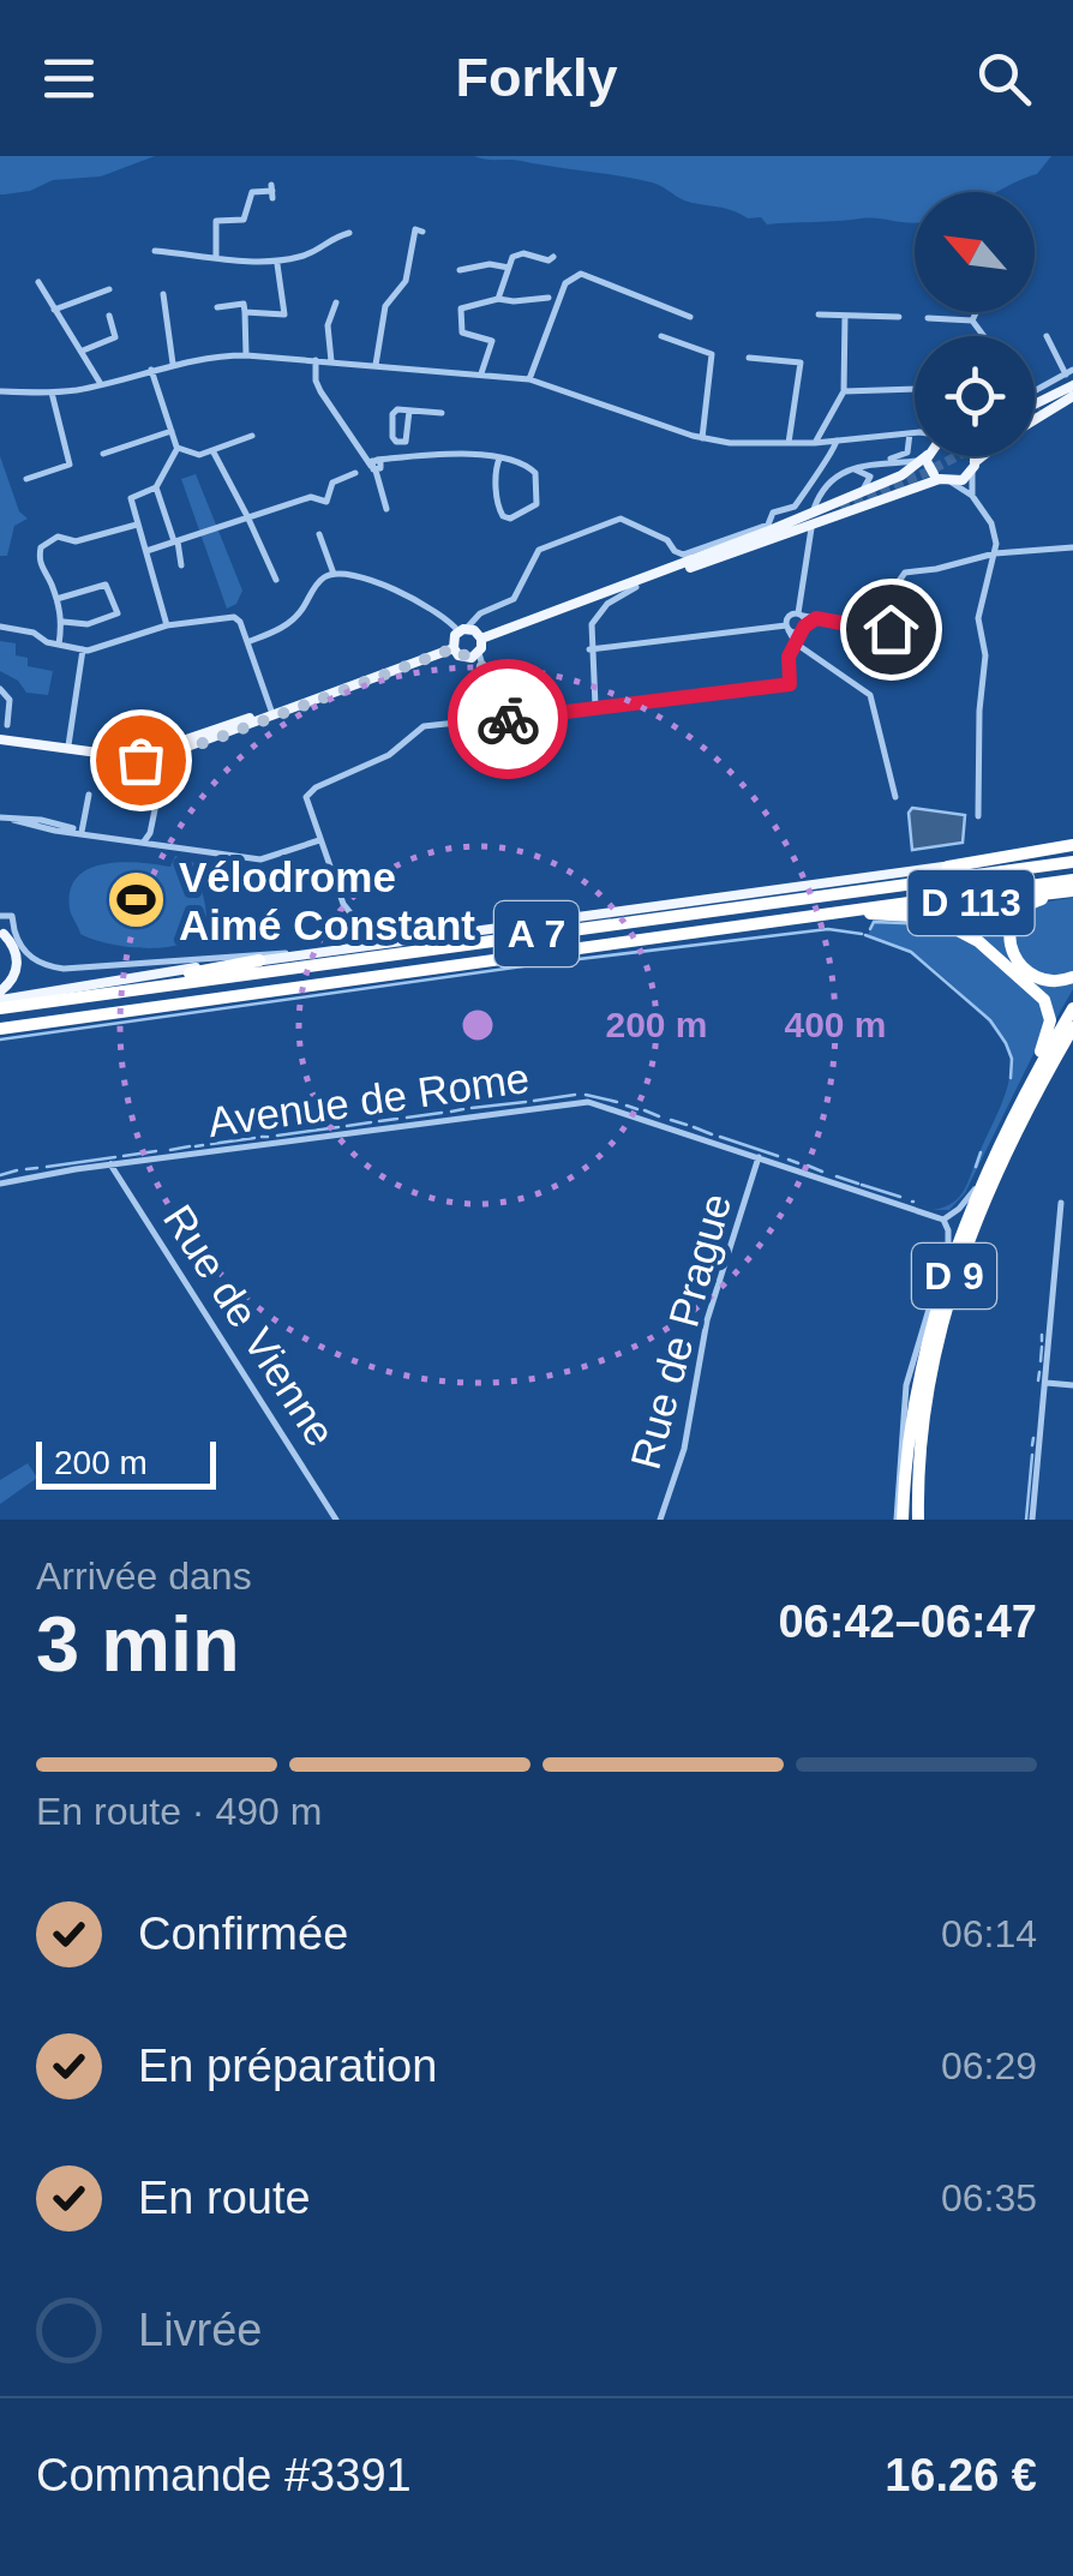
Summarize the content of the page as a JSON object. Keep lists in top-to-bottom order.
{
  "streets": {
    "highway": ["D 113", "A 7", "D 9"],
    "street": ["Avenue de Rome", "Rue de Vienne", "Rue de Prague"]
  },
  "crossings": [
    ["D 113", "A 7"],
    ["D 113", "D 9"],
    ["Avenue de Rome", "Rue de Vienne"],
    ["Avenue de Rome", "Rue de Prague"]
  ],
  "places": {
    "sports": ["Vélodrome Aimé Constant"]
  },
  "scale_bar": "200 m",
  "north": "top left",
  "page": {
    "header": "Forkly",
    "scale": "200 m",
    "heading": ["3 min", "Arrivée dans", "06:42–06:47"],
    "panel": ["Commande #3391", "16.26 €"],
    "bar": "En route · 490 m",
    "list": [
      ["Confirmée", "06:14"],
      ["En préparation", "06:29"],
      ["En route", "06:35"],
      "Livrée"
    ]
  },
  "rings": ["200 m", "400 m"]
}
